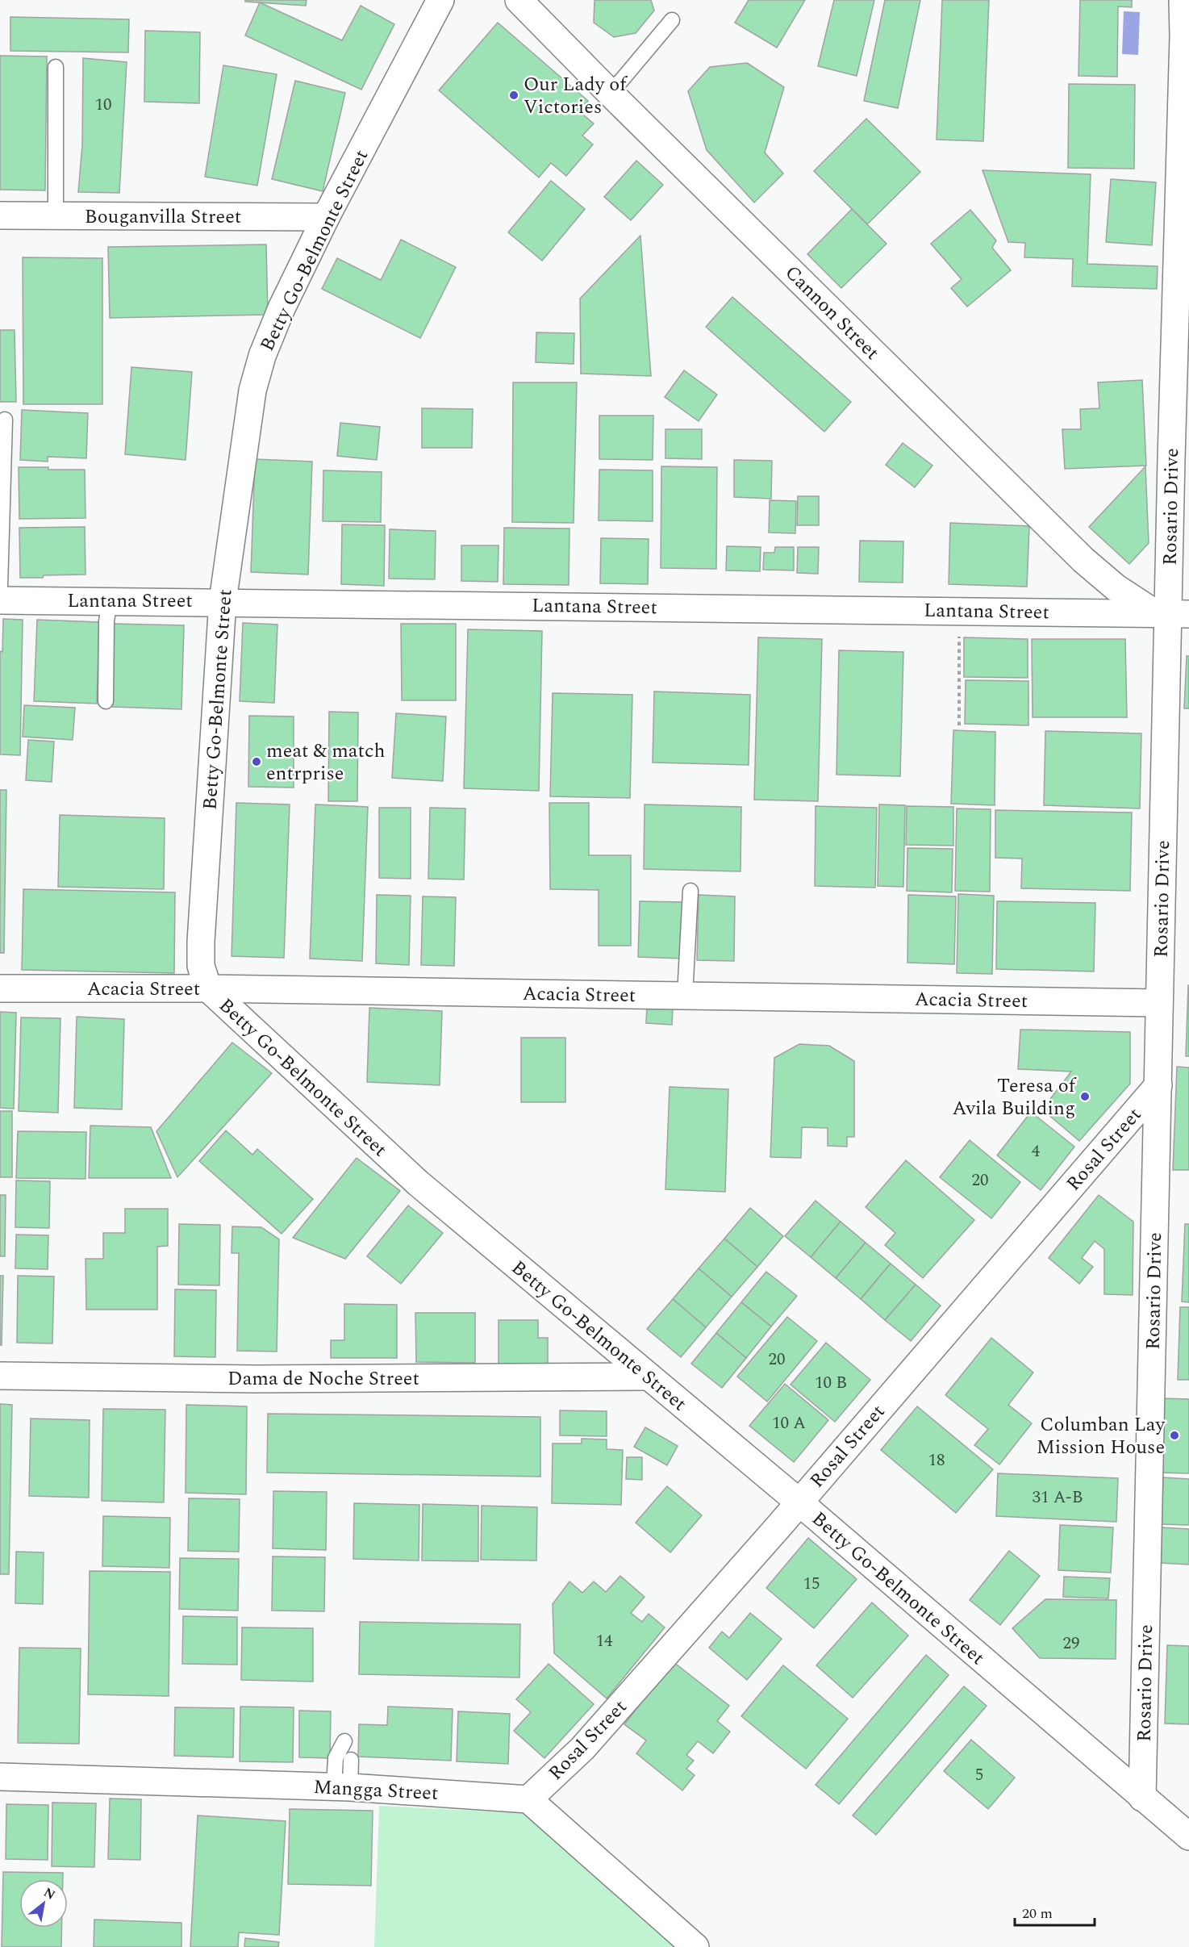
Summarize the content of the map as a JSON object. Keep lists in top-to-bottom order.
{
  "streets": {
    "street": [
      "Bouganvilla Street",
      "Betty Go-Belmonte Street",
      "Cannon Street",
      "Rosario Drive",
      "Lantana Street",
      "Acacia Street",
      "Rosal Street",
      "Dama de Noche Street",
      "Mangga Street"
    ]
  },
  "crossings": [
    ["Bouganvilla Street", "Betty Go-Belmonte Street"],
    ["Betty Go-Belmonte Street", "Rosario Drive"],
    ["Betty Go-Belmonte Street", "Lantana Street"],
    ["Betty Go-Belmonte Street", "Acacia Street"],
    ["Betty Go-Belmonte Street", "Rosal Street"],
    ["Betty Go-Belmonte Street", "Dama de Noche Street"],
    ["Cannon Street", "Rosario Drive"],
    ["Cannon Street", "Lantana Street"],
    ["Rosario Drive", "Lantana Street"],
    ["Rosario Drive", "Acacia Street"],
    ["Rosario Drive", "Rosal Street"],
    ["Rosal Street", "Mangga Street"]
  ],
  "places": [
    "Our Lady of Victories",
    "meat & match entrprise",
    "Teresa of Avila Building",
    "Columban Lay Mission House"
  ],
  "house_numbers": [
    "10",
    "4",
    "20",
    "20",
    "10 B",
    "10 A",
    "18",
    "31 A-B",
    "15",
    "14",
    "29",
    "5"
  ],
  "scale_bar": "20 m",
  "north": "top right"
}
